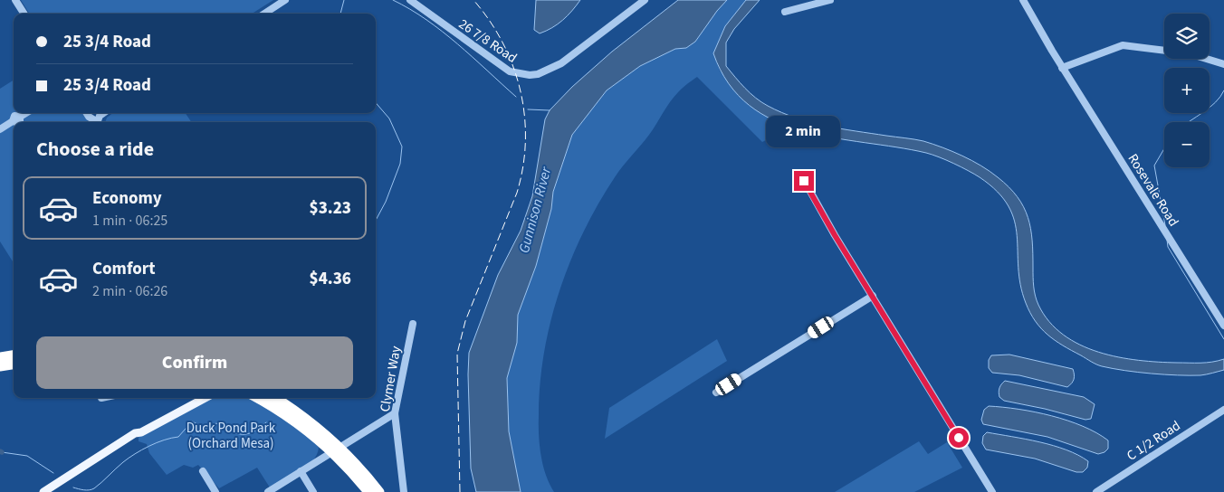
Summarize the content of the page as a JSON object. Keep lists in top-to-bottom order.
{
  "streets": {
    "street": [
      "26 7/8 Road",
      "Rosevale Road",
      "Clymer Way",
      "C 1/2 Road"
    ]
  },
  "water": ["Gunnison River"],
  "parks": ["Duck Pond Park (Orchard Mesa)"],
  "page": {
    "map_buttons": ["+", "−"],
    "banner": ["25 3/4 Road", "25 3/4 Road"],
    "bubble": "2 min",
    "heading": "Choose a ride",
    "list": [
      {
        "name": "Economy",
        "note": "1 min · 06:25",
        "value": "$3.23"
      },
      {
        "name": "Comfort",
        "note": "2 min · 06:26",
        "value": "$4.36"
      }
    ],
    "buttons": "Confirm"
  }
}
